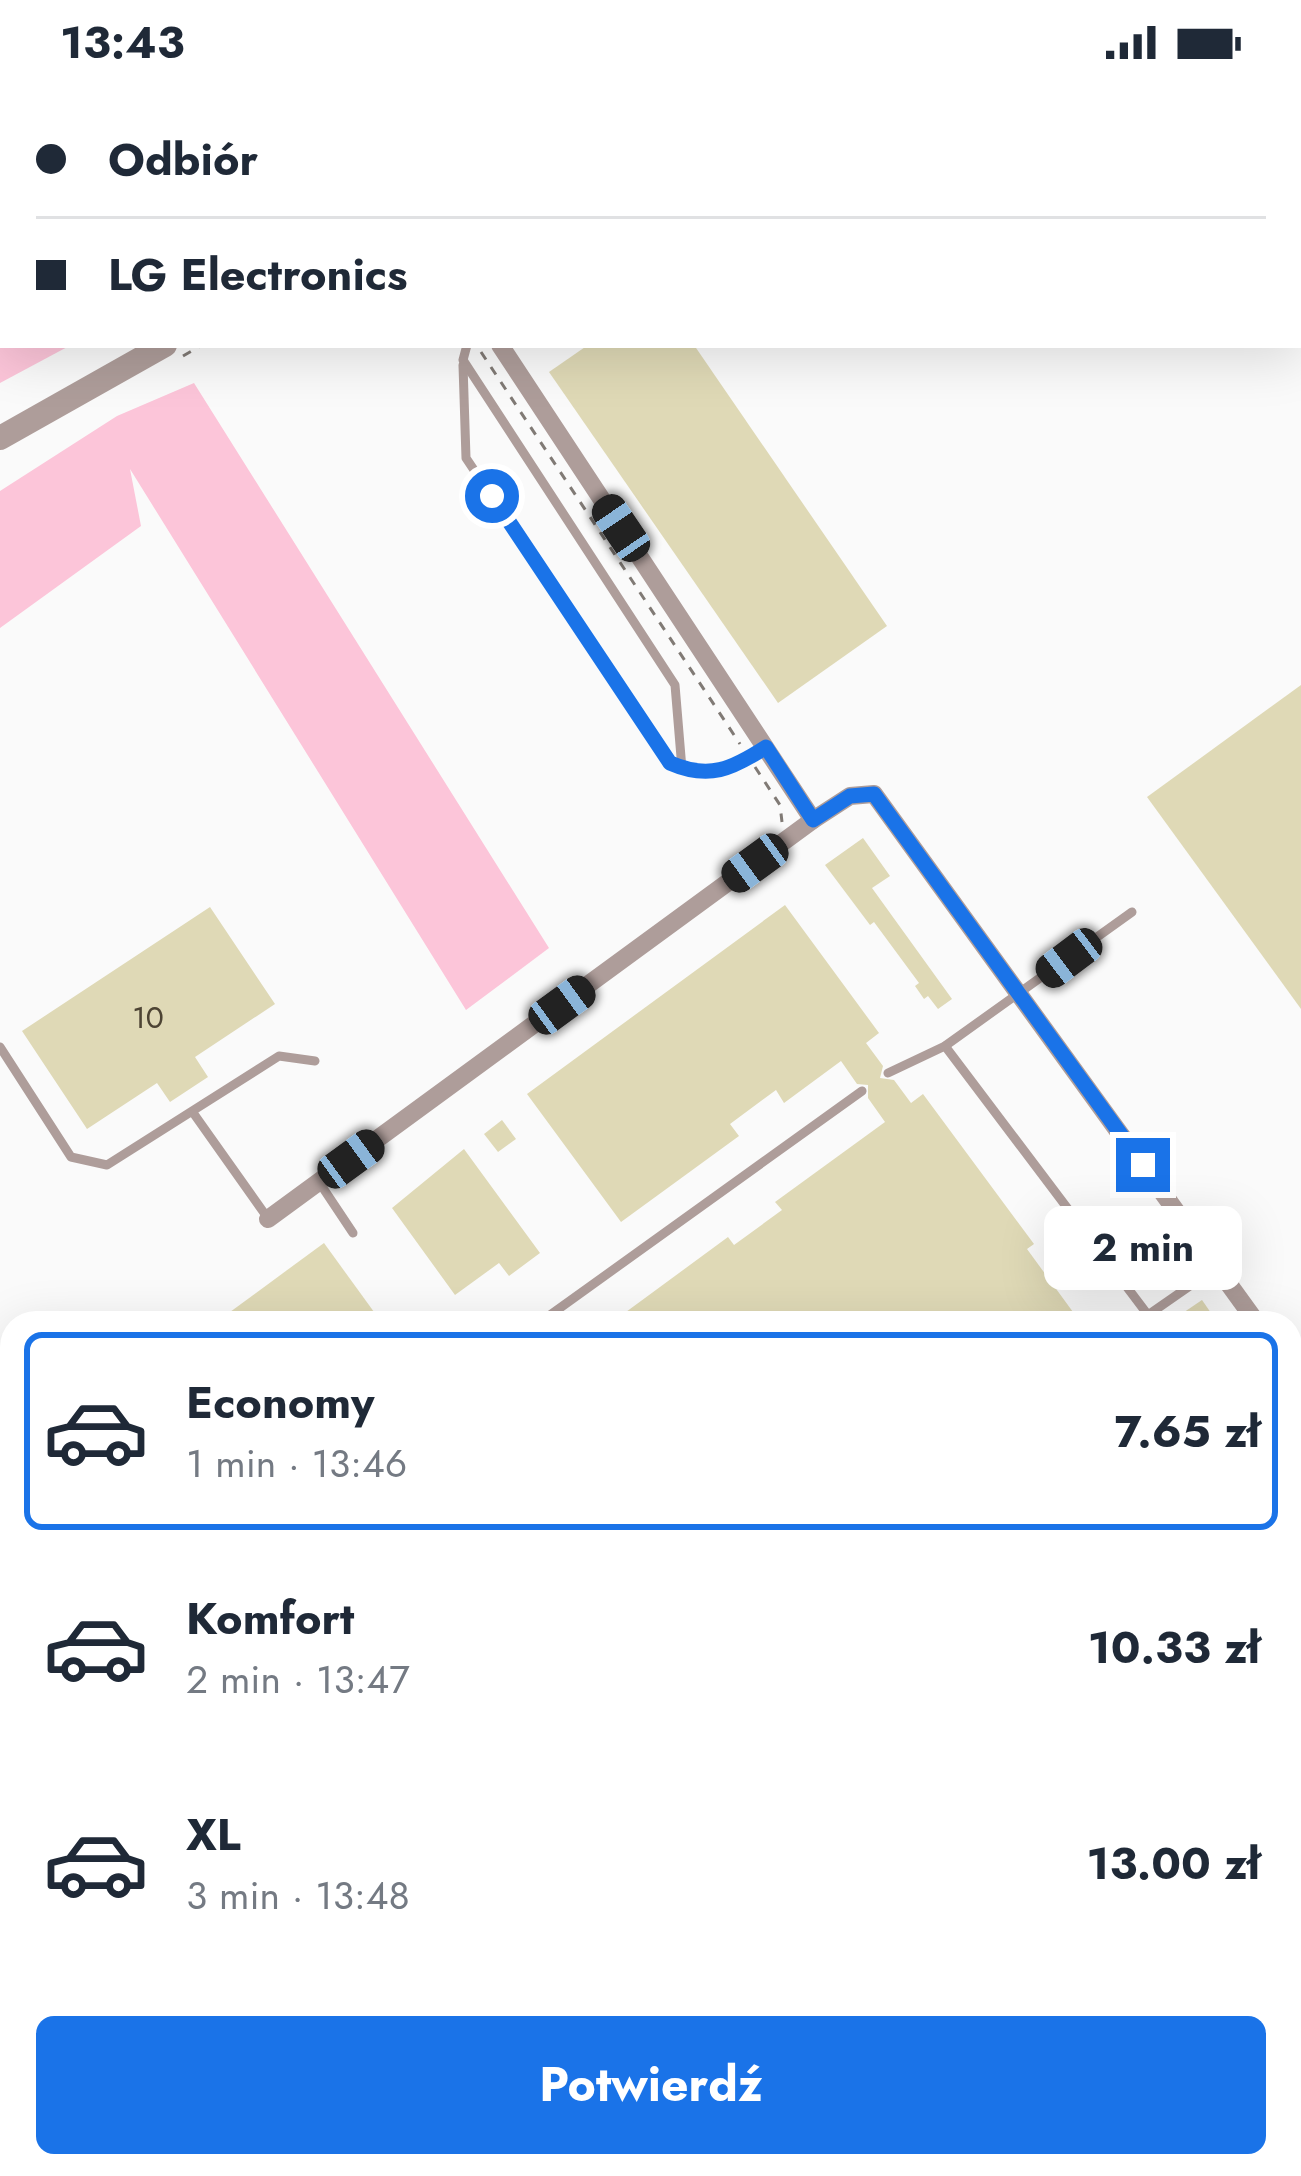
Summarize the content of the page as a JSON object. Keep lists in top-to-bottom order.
{
  "house_numbers": ["10"],
  "page": {
    "status": "13:43",
    "banner": ["Odbiór", "LG Electronics"],
    "bubble": "2 min",
    "list": [
      {
        "name": "Economy",
        "note": "1 min · 13:46",
        "value": "7.65 zł"
      },
      {
        "name": "Komfort",
        "note": "2 min · 13:47",
        "value": "10.33 zł"
      },
      {
        "name": "XL",
        "note": "3 min · 13:48",
        "value": "13.00 zł"
      }
    ],
    "buttons": "Potwierdź"
  }
}
